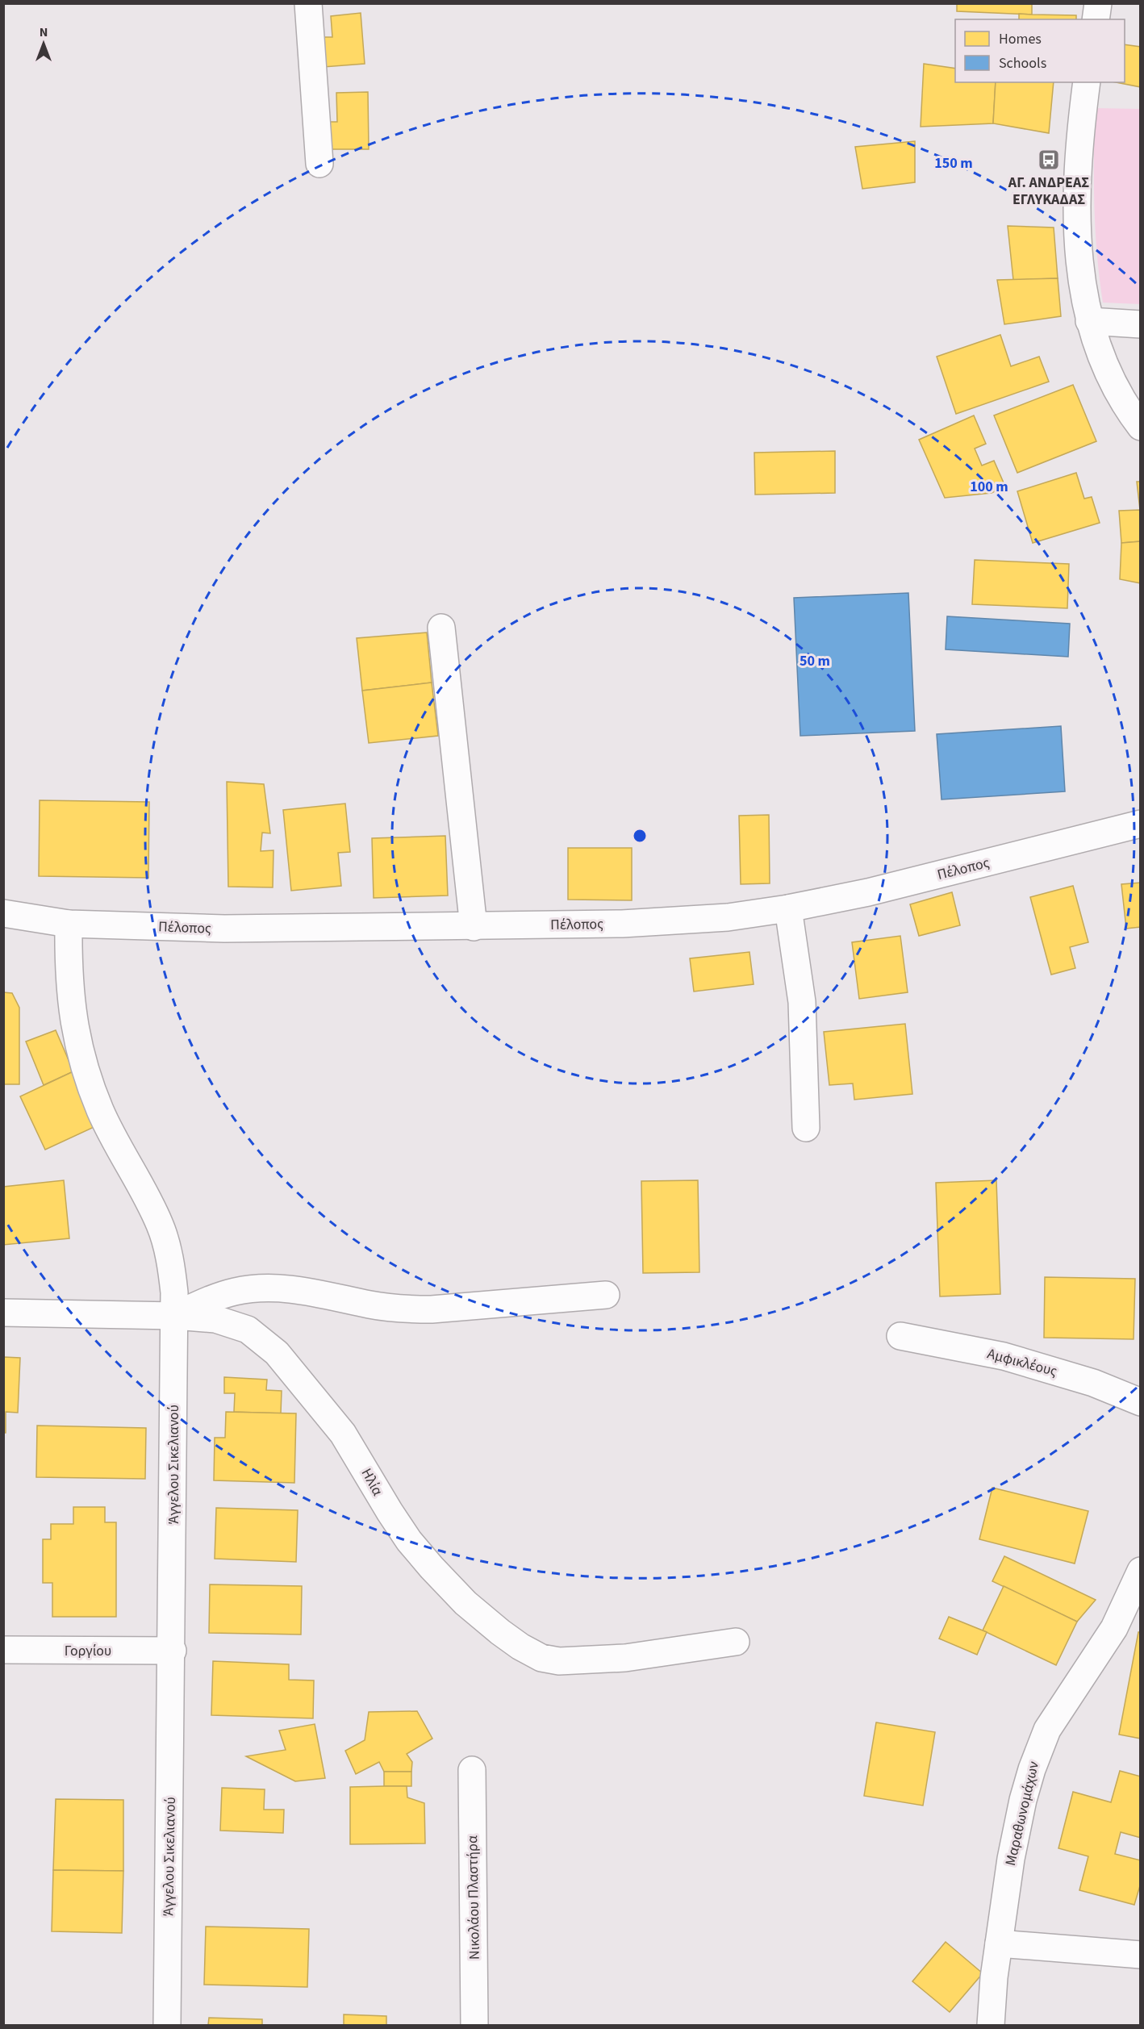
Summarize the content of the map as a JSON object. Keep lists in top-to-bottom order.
{
  "streets": {
    "street": [
      "Πέλοπος",
      "Αμφικλέους",
      "Άγγελου Σικελιανού",
      "Ηλία",
      "Γοργίου",
      "Μαραθωνομάχων",
      "Νικολάου Πλαστήρα"
    ]
  },
  "crossings": [
    ["Πέλοπος", "Άγγελου Σικελιανού"],
    ["Άγγελου Σικελιανού", "Ηλία"],
    ["Άγγελου Σικελιανού", "Γοργίου"]
  ],
  "places": {
    "bus stop": ["ΑΓ. ΑΝΔΡΕΑΣ ΕΓΛΥΚΑΔΑΣ"]
  },
  "legend": ["Homes", "Schools"],
  "north": "top",
  "rings": ["150 m", "100 m", "50 m"]
}
